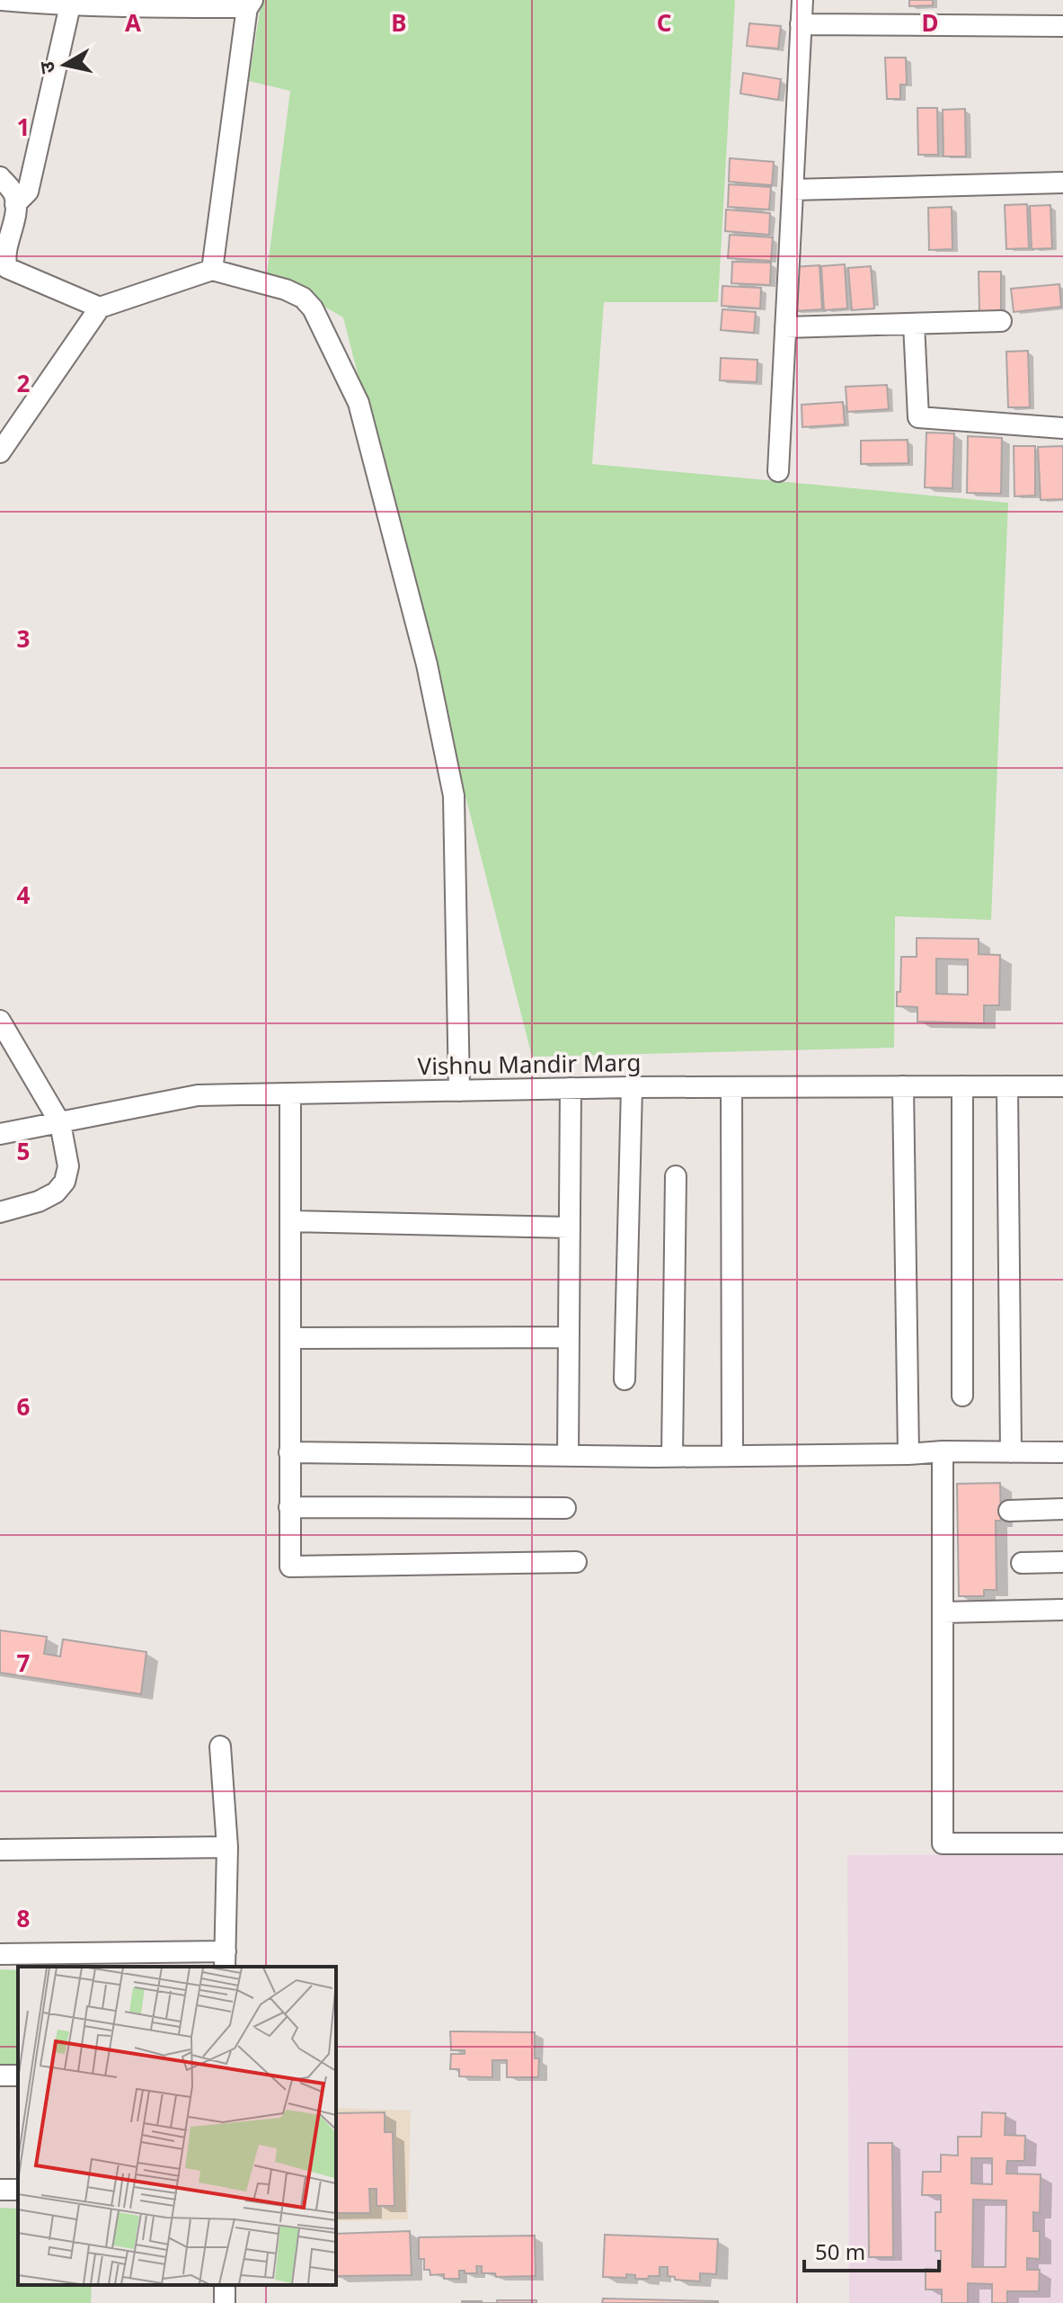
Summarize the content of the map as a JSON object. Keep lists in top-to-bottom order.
{
  "streets": {
    "street": ["Vishnu Mandir Marg"]
  },
  "scale_bar": "50 m",
  "north": "left",
  "grid": {
    "columns": [
      "A",
      "B",
      "C",
      "D"
    ],
    "rows": [
      "1",
      "2",
      "3",
      "4",
      "5",
      "6",
      "7",
      "8"
    ]
  }
}
